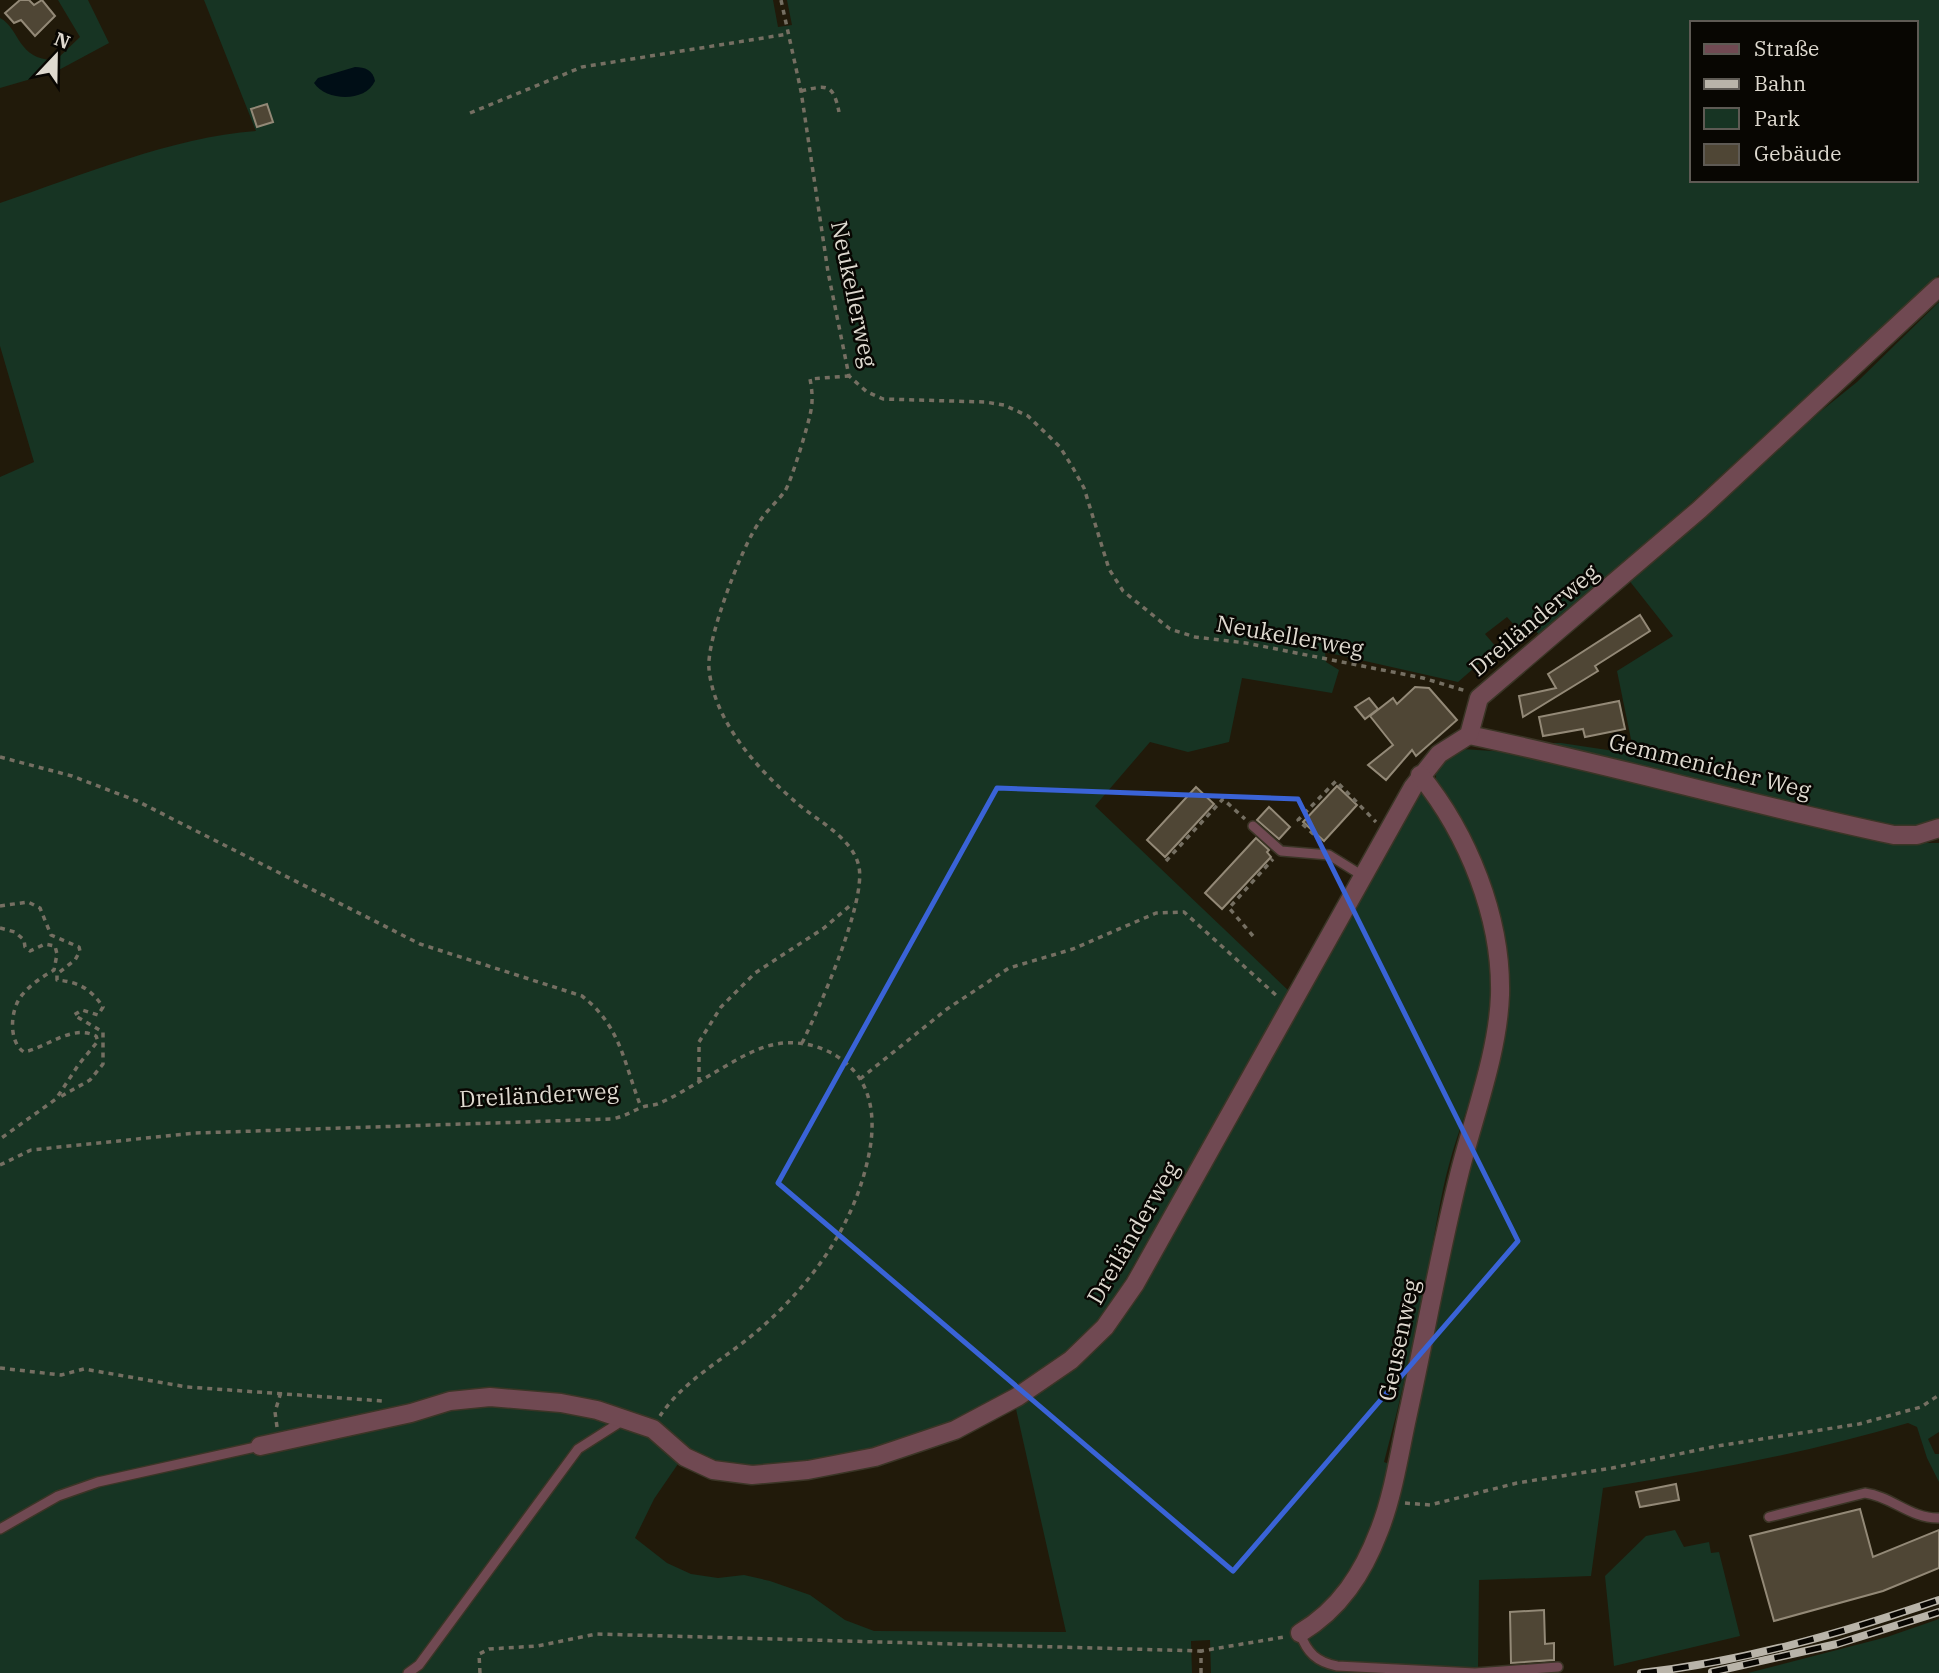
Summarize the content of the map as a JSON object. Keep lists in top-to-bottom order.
{
  "streets": {
    "street": ["Dreiländerweg", "Gemmenicher Weg", "Geusenweg"],
    "path": ["Neukellerweg"]
  },
  "crossings": [
    ["Neukellerweg", "Dreiländerweg"],
    ["Dreiländerweg", "Gemmenicher Weg"],
    ["Dreiländerweg", "Geusenweg"]
  ],
  "legend": [
    "Straße",
    "Bahn",
    "Park",
    "Gebäude"
  ],
  "north": "top"
}
